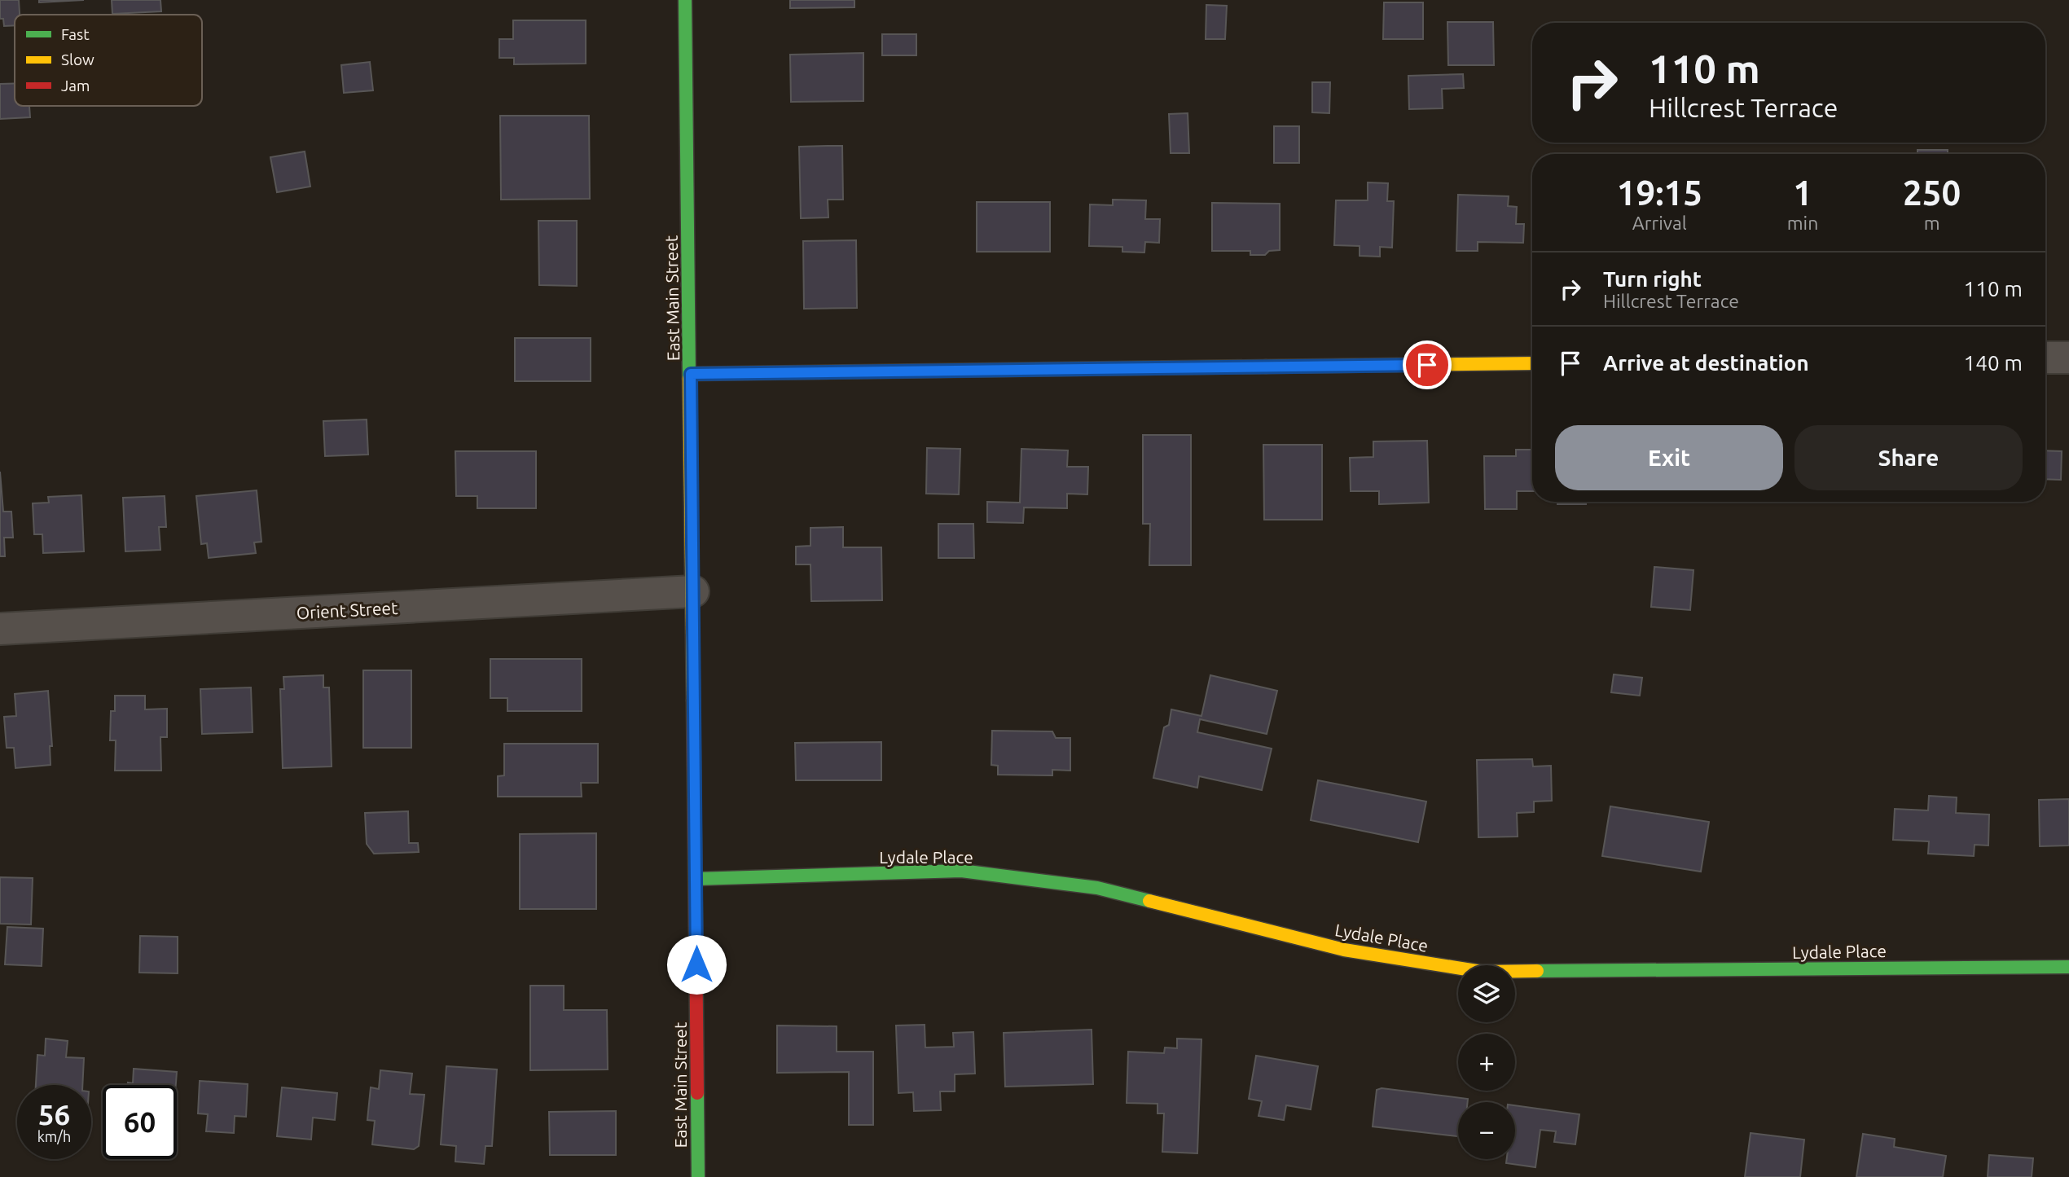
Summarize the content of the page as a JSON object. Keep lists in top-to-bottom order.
{
  "streets": {
    "street": ["East Main Street", "Orient Street", "Lydale Place"]
  },
  "crossings": [
    ["East Main Street", "Orient Street"],
    ["East Main Street", "Lydale Place"]
  ],
  "legend": ["Fast", "Slow", "Jam"],
  "page": {
    "turn": ["110 m", "Hillcrest Terrace"],
    "eta": [
      "19:15",
      "Arrival",
      "1",
      "min",
      "250",
      "m"
    ],
    "list": [
      {
        "name": "Turn right",
        "note": "Hillcrest Terrace",
        "value": "110 m"
      },
      {
        "name": "Arrive at destination",
        "value": "140 m"
      }
    ],
    "buttons": ["Exit", "Share"],
    "map_buttons": ["+", "−"],
    "speed": "56 km/h",
    "limit": "60"
  }
}
